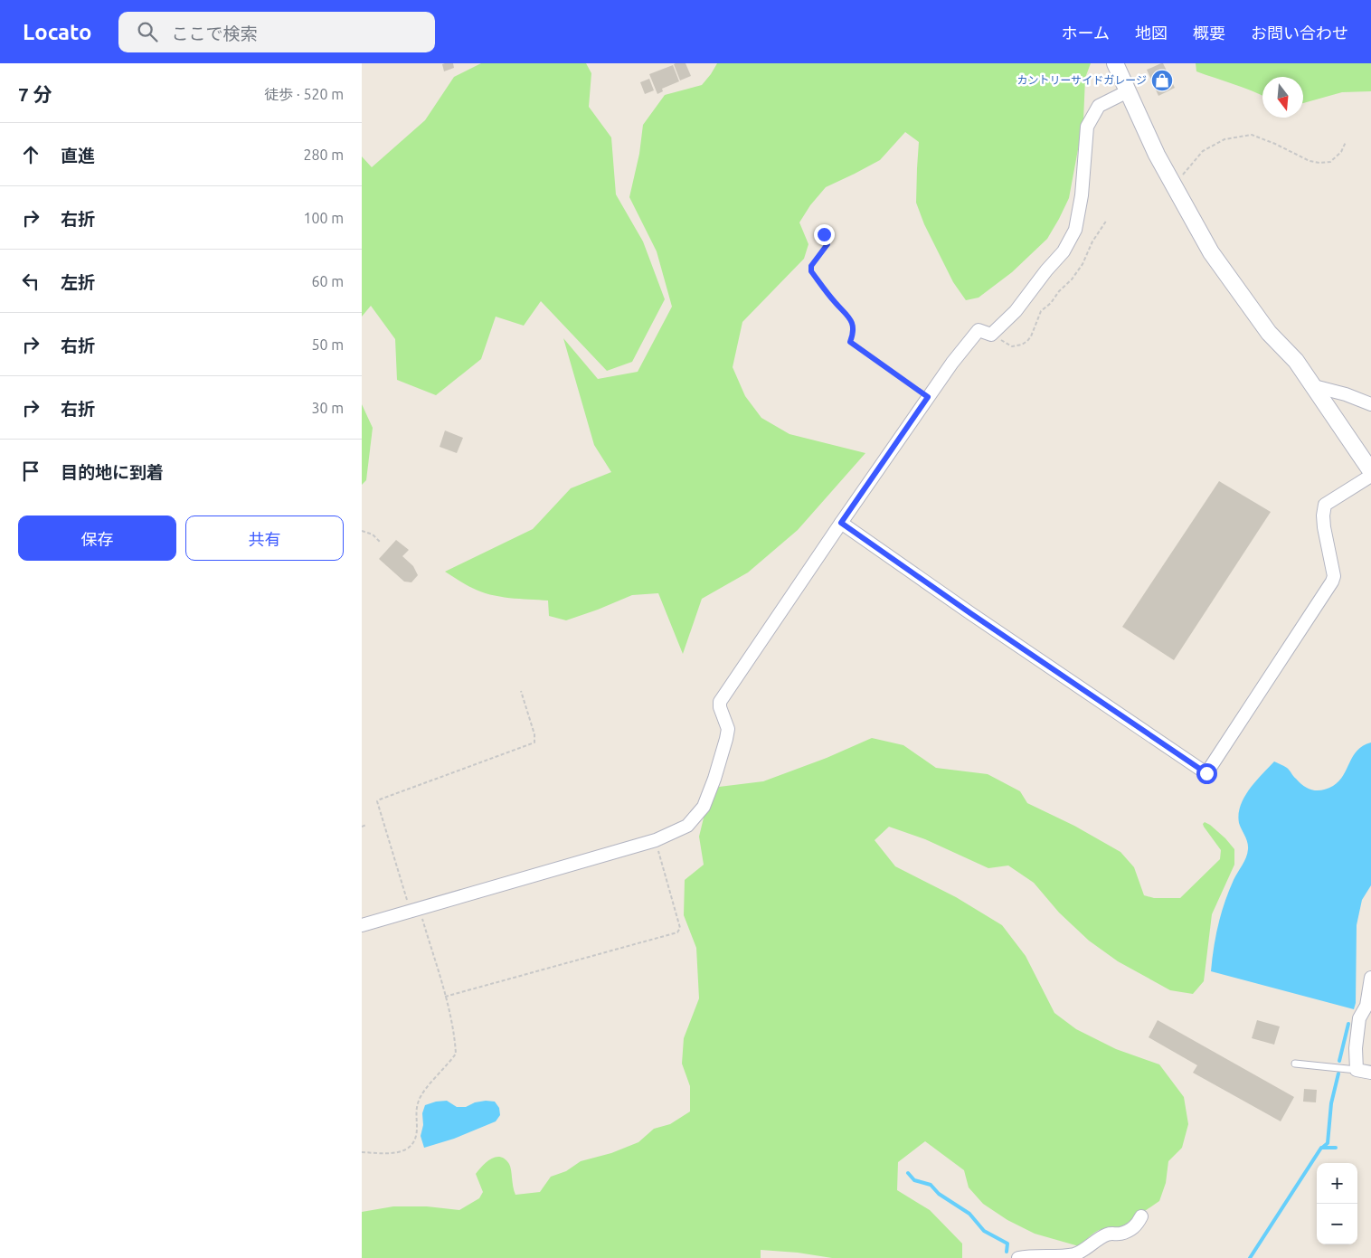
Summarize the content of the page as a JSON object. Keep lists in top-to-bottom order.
{
  "places": {
    "shop": ["カントリーサイドガレージ"]
  },
  "north": "bottom",
  "page": {
    "header": "Locato",
    "search": "ここで検索",
    "nav": [
      "ホーム",
      "地図",
      "概要",
      "お問い合わせ"
    ],
    "heading": ["7 分", "徒歩 · 520 m"],
    "list": [
      ["直進", "280 m"],
      ["右折", "100 m"],
      ["左折", "60 m"],
      ["右折", "50 m"],
      ["右折", "30 m"],
      "目的地に到着"
    ],
    "buttons": ["保存", "共有"],
    "map_buttons": ["+", "−"]
  }
}
